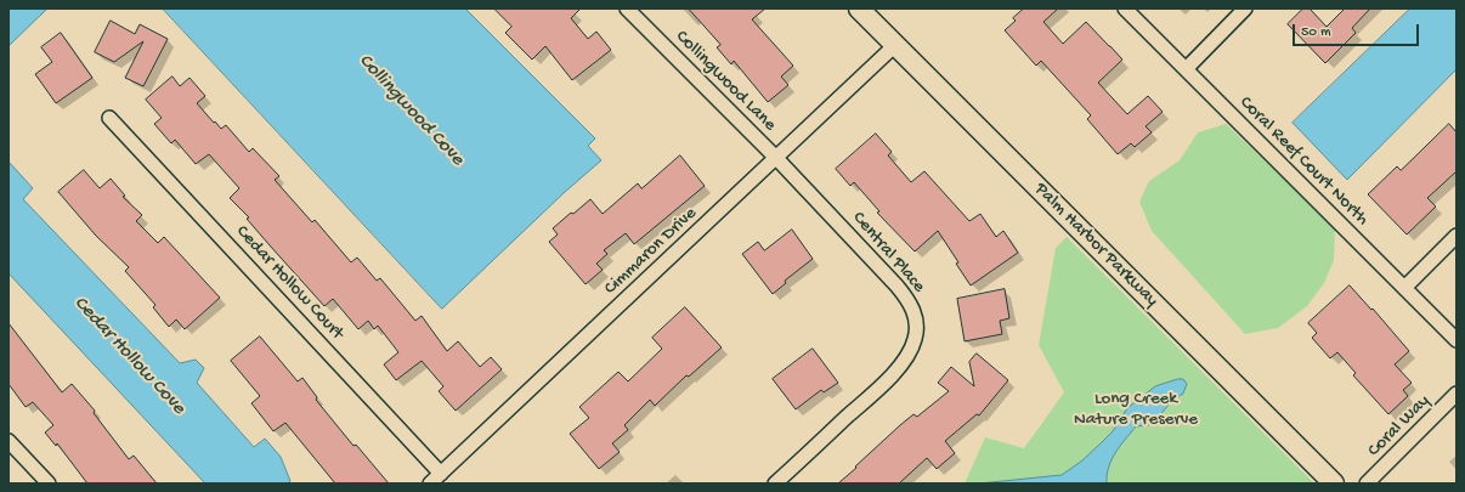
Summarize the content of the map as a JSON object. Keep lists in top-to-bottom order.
{
  "streets": {
    "street": [
      "Collingwood Lane",
      "Coral Reef Court North",
      "Palm Harbor Parkway",
      "Cimmaron Drive",
      "Central Place",
      "Cedar Hollow Court",
      "Coral Way"
    ]
  },
  "crossings": [
    ["Collingwood Lane", "Cimmaron Drive"],
    ["Collingwood Lane", "Central Place"],
    ["Palm Harbor Parkway", "Cimmaron Drive"],
    ["Cimmaron Drive", "Central Place"],
    ["Cimmaron Drive", "Cedar Hollow Court"]
  ],
  "water": ["Collingwood Cove", "Cedar Hollow Cove"],
  "parks": ["Long Creek Nature Preserve"],
  "scale_bar": "50 m"
}
